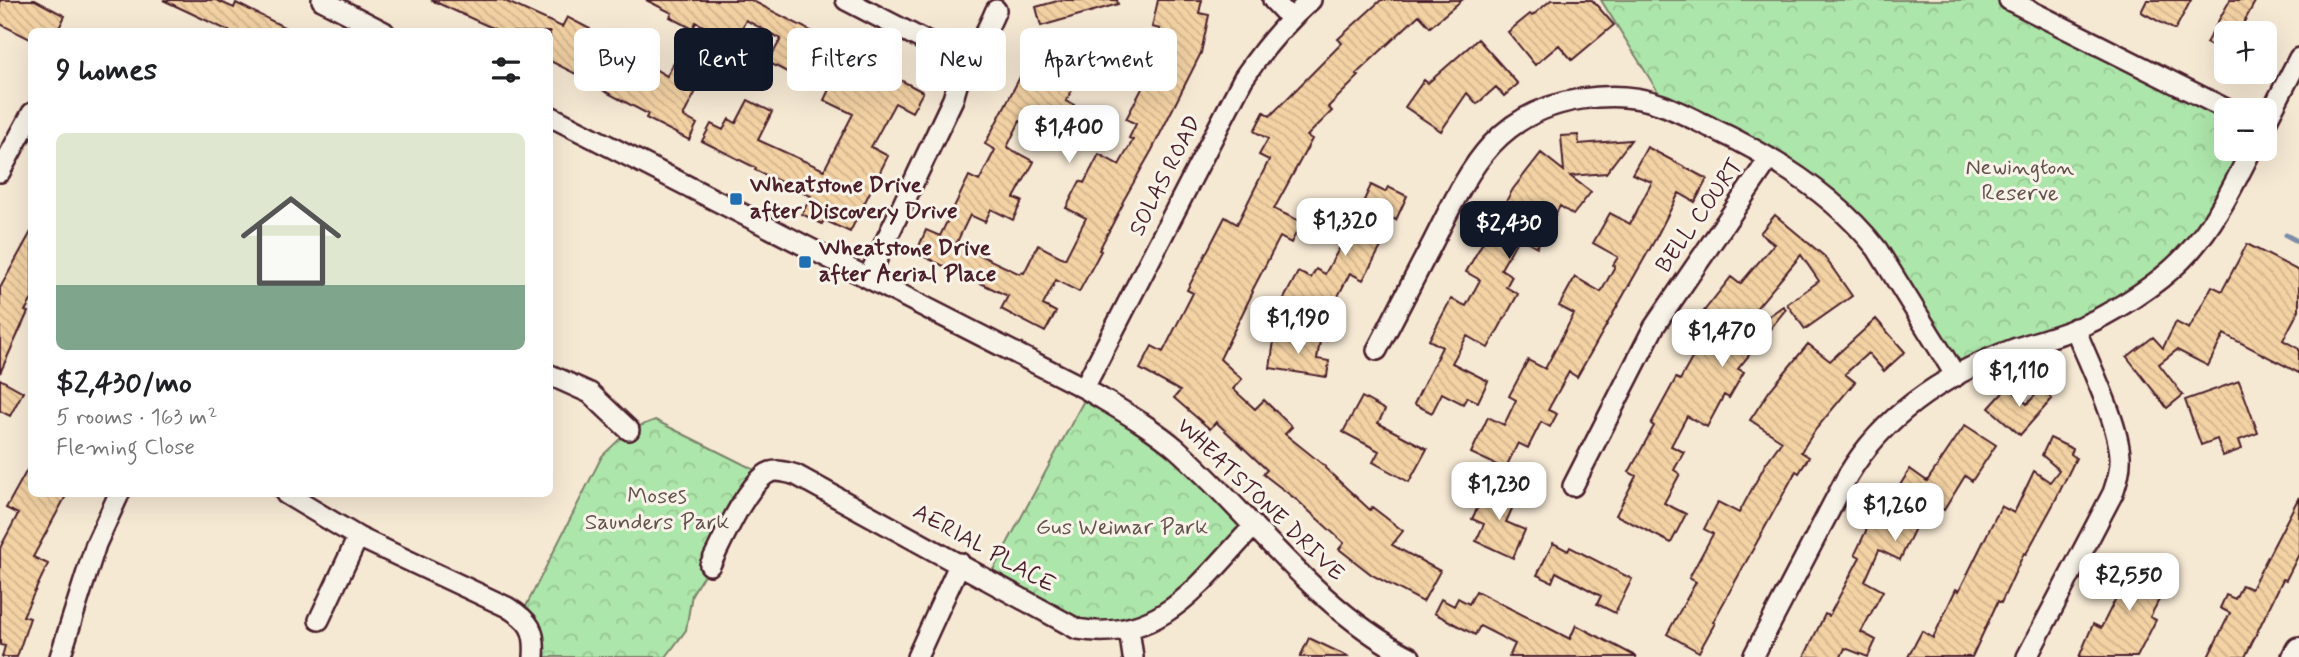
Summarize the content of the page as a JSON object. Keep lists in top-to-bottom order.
{
  "streets": {
    "street": [
      "SOLAS ROAD",
      "BELL COURT",
      "WHEATSTONE DRIVE",
      "AERIAL PLACE"
    ]
  },
  "crossings": [
    ["SOLAS ROAD", "WHEATSTONE DRIVE"],
    ["WHEATSTONE DRIVE", "AERIAL PLACE"]
  ],
  "parks": ["Newington Reserve", "Moses Saunders Park", "Gus Weimar Park"],
  "places": {
    "transit": ["Wheatstone Drive after Discovery Drive", "Wheatstone Drive after Aerial Place"]
  },
  "page": {
    "map_buttons": ["+", "−"],
    "chip": [
      "Buy",
      "Rent",
      "Filters",
      "New",
      "Apartment"
    ],
    "heading": "9 homes",
    "price": [
      "$1,400",
      "$1,320",
      "$2,430",
      "$1,190",
      "$1,470",
      "$1,110",
      "$1,230",
      "$1,260",
      "$2,550"
    ],
    "list": [
      {
        "name": "$2,430/mo",
        "note": "5 rooms · 163 m² · Fleming Close"
      }
    ]
  }
}
